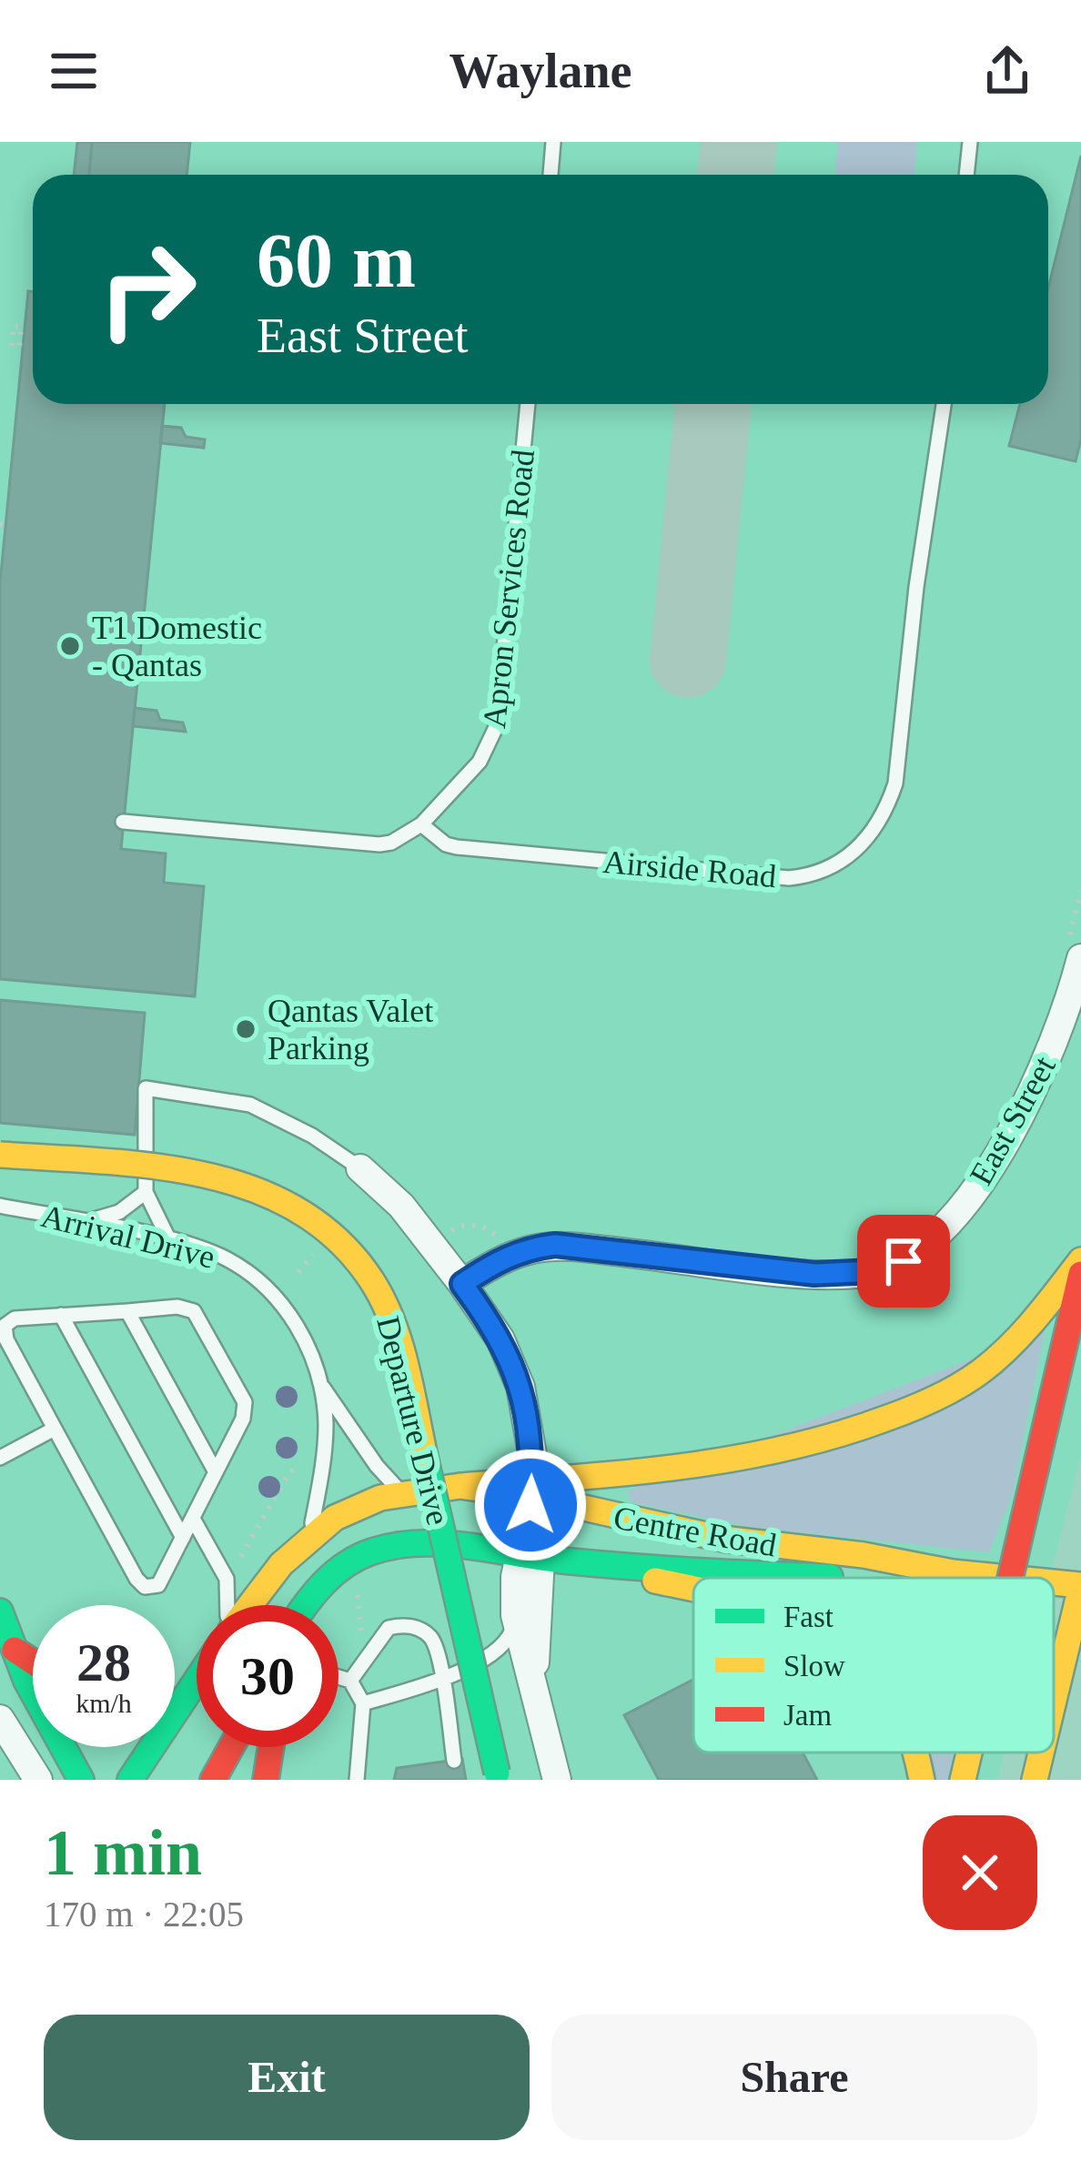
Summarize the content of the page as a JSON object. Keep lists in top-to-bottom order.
{
  "streets": {
    "main road": ["Arrival Drive", "Departure Drive", "Centre Road"],
    "street": ["East Street"],
    "lane": ["Apron Services Road", "Airside Road"]
  },
  "crossings": [
    ["Apron Services Road", "Airside Road"]
  ],
  "places": ["T1 Domestic - Qantas", "Qantas Valet Parking"],
  "legend": ["Fast", "Slow", "Jam"],
  "page": {
    "header": "Waylane",
    "turn": ["60 m", "East Street"],
    "speed": "28 km/h",
    "limit": "30",
    "heading": ["1 min", "170 m · 22:05"],
    "buttons": ["Exit", "Share"]
  }
}
